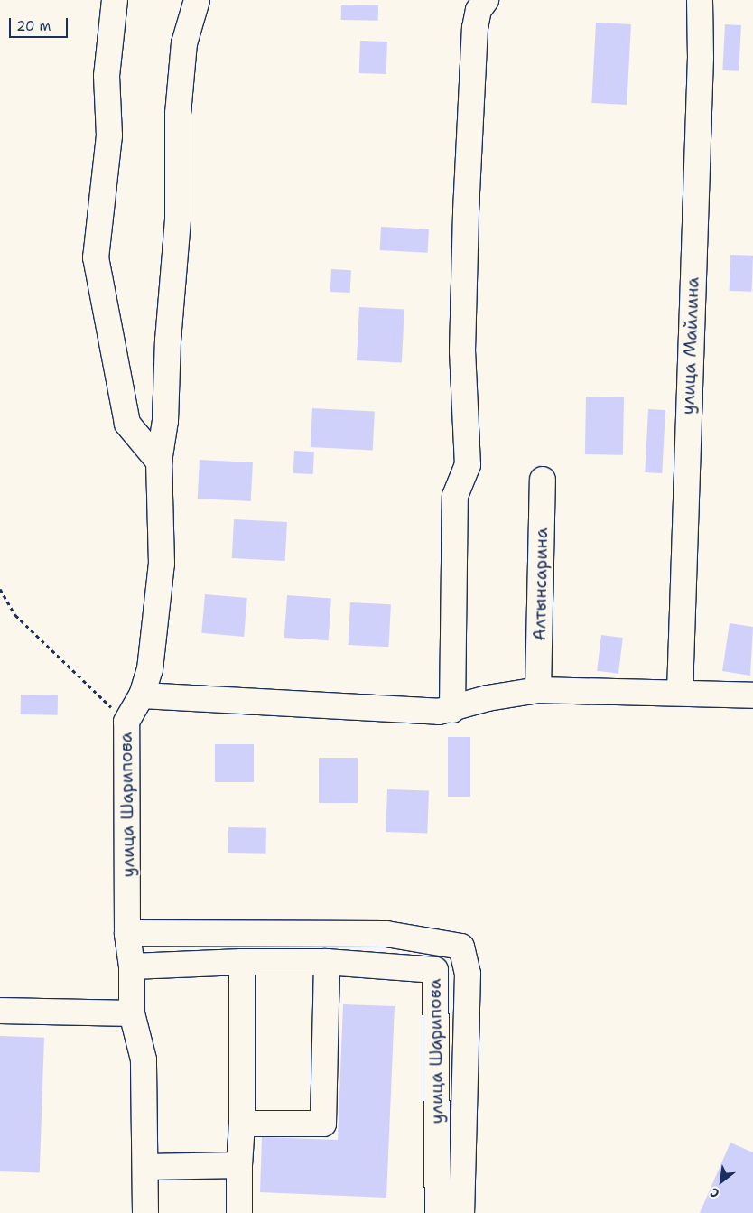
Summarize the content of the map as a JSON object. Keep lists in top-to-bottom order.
{
  "streets": {
    "street": ["улица Майлина", "Алтынсарина", "улица Шарипова"]
  },
  "scale_bar": "20 m",
  "north": "bottom left"
}
